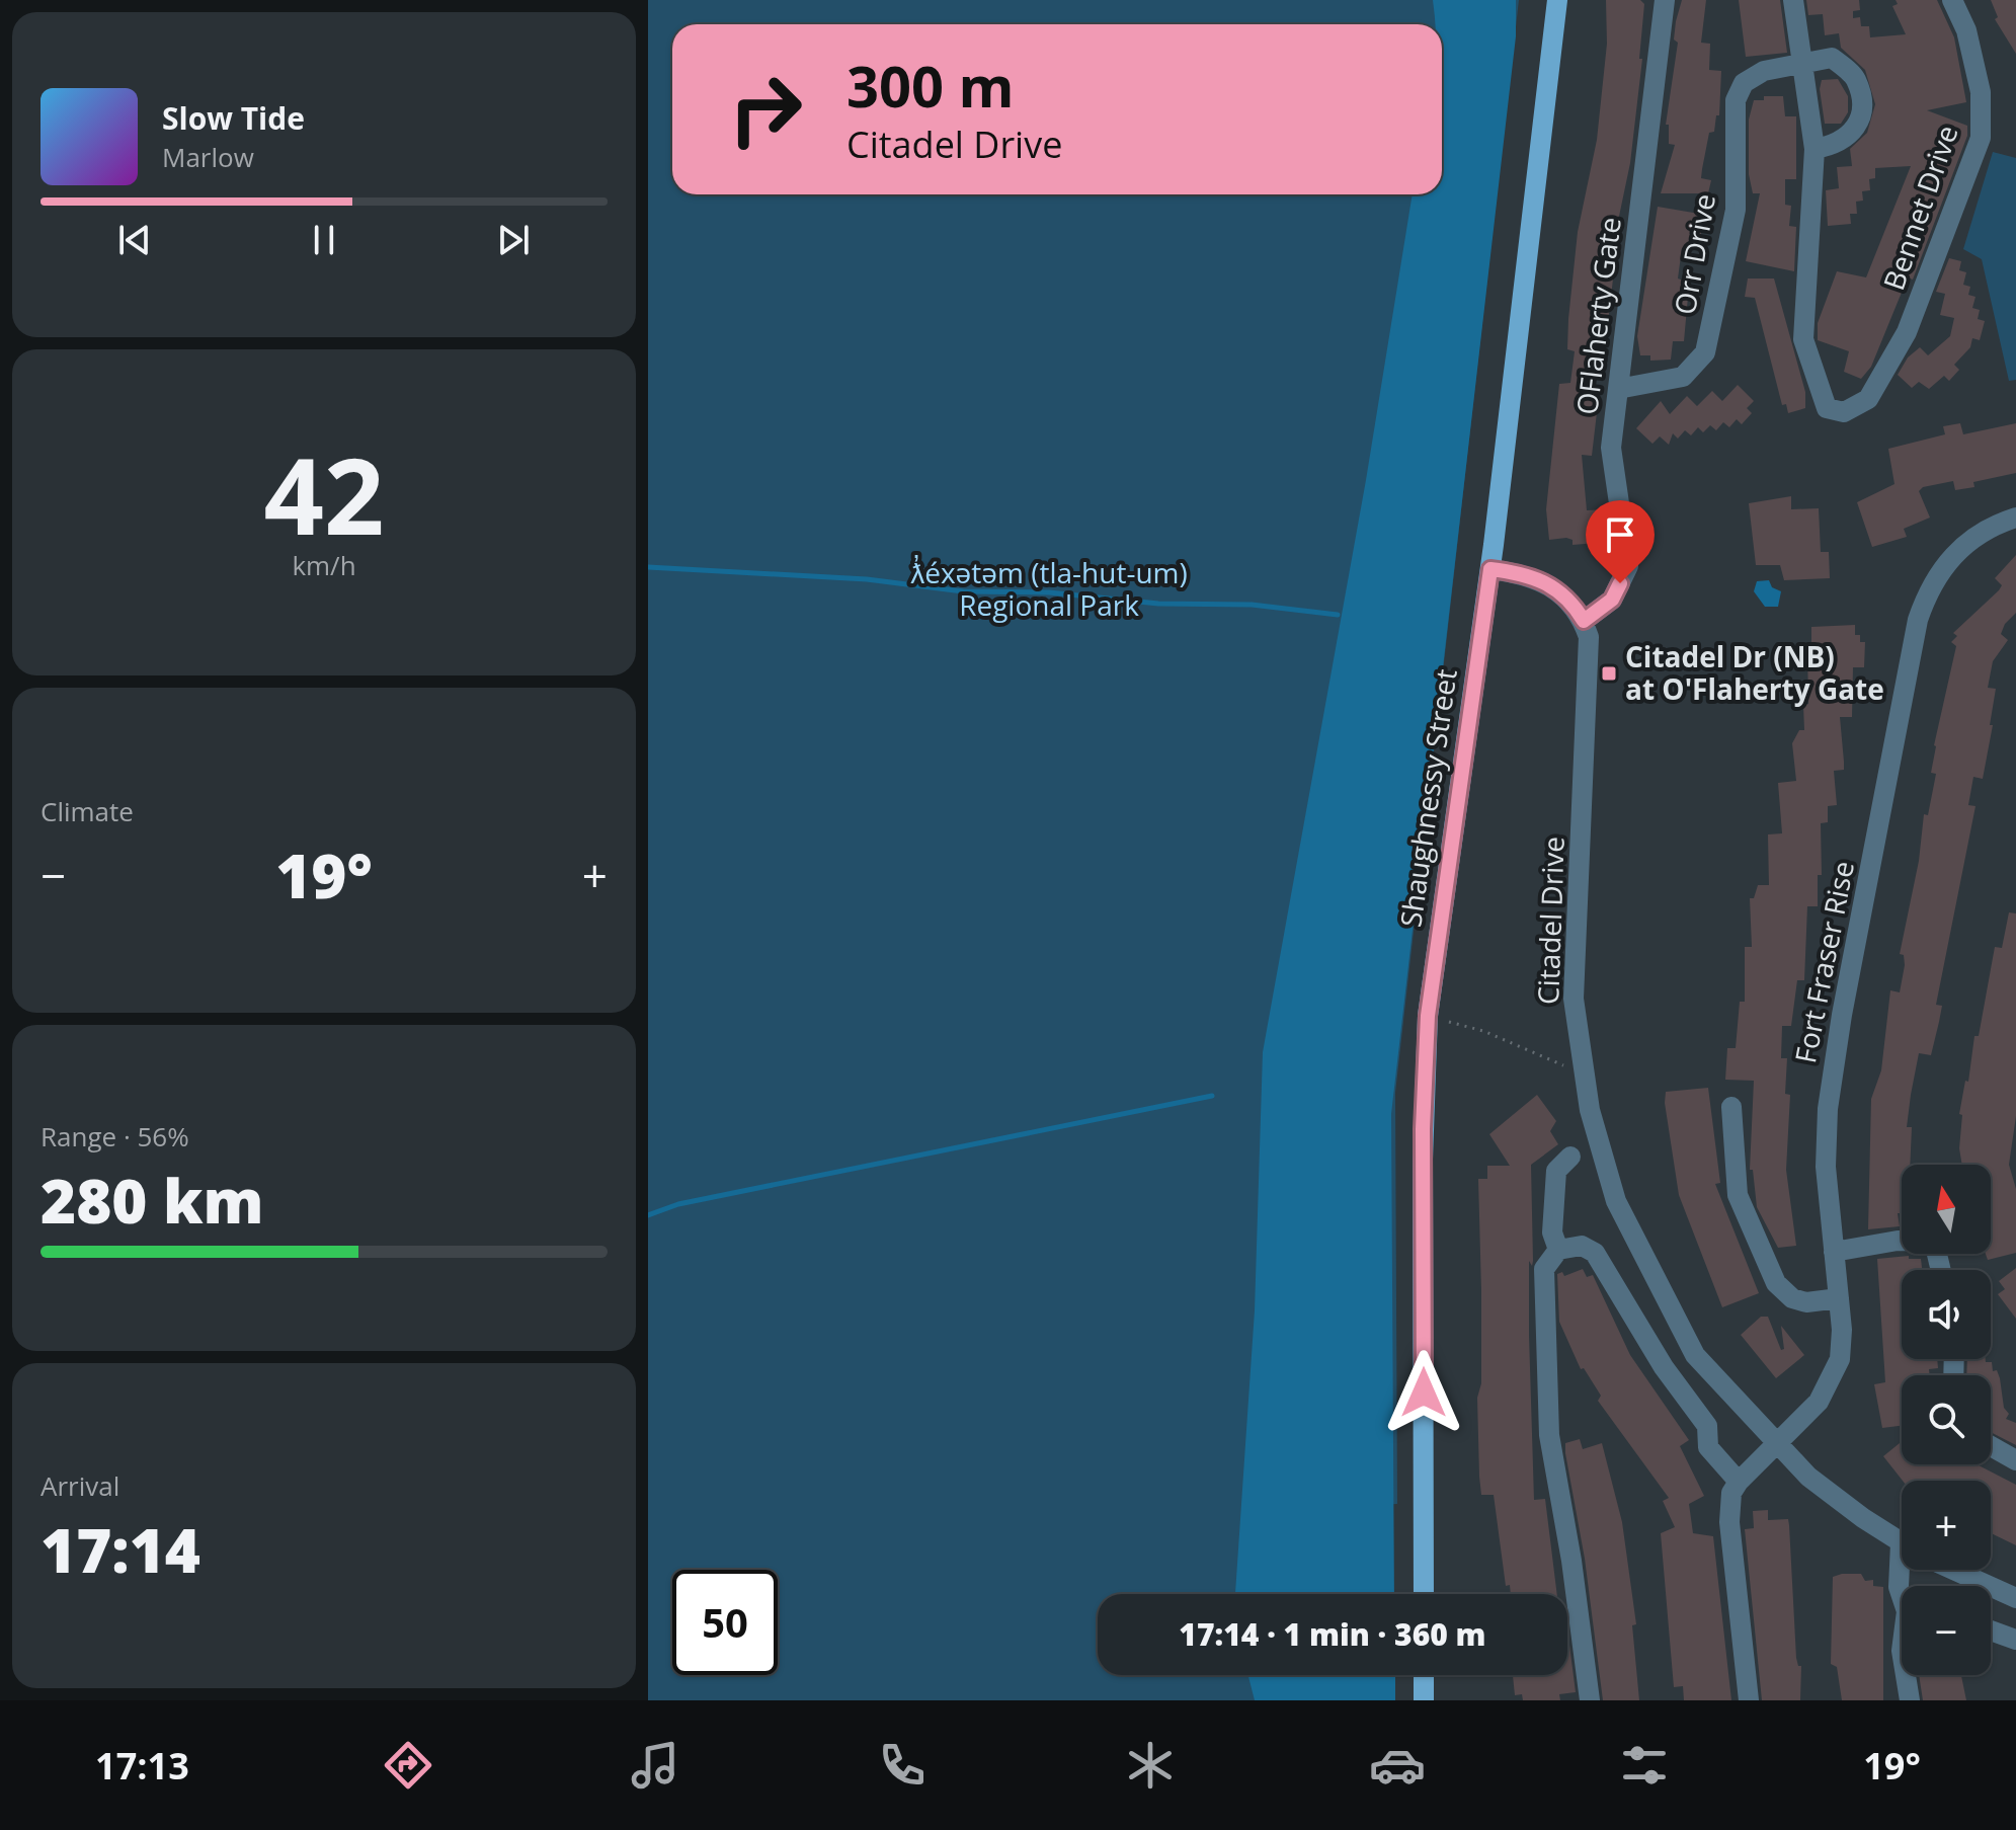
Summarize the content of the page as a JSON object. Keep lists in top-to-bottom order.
{
  "streets": {
    "main road": ["Shaughnessy Street"],
    "street": [
      "Bennet Drive",
      "Orr Drive",
      "OFlaherty Gate",
      "Citadel Drive",
      "Fort Fraser Rise"
    ]
  },
  "crossings": [
    ["Bennet Drive", "Orr Drive"],
    ["Orr Drive", "OFlaherty Gate"],
    ["OFlaherty Gate", "Citadel Drive"],
    ["Citadel Drive", "Fort Fraser Rise"]
  ],
  "parks": ["ƛ̓éxətəm (tla-hut-um) Regional Park"],
  "places": {
    "transit": ["Citadel Dr (NB) at O'Flaherty Gate"]
  },
  "north": "top",
  "page": {
    "turn": ["300 m", "Citadel Drive"],
    "song": ["Slow Tide", "Marlow"],
    "tile": [
      ["42", "km/h"],
      "Climate",
      ["Range · 56%", "280 km"],
      ["Arrival", "17:14"]
    ],
    "heat": ["−", "19°", "+"],
    "map_buttons": ["+", "−"],
    "limit": "50",
    "trip": "17:14 · 1 min · 360 m",
    "tabs": ["17:13", "19°"]
  }
}
